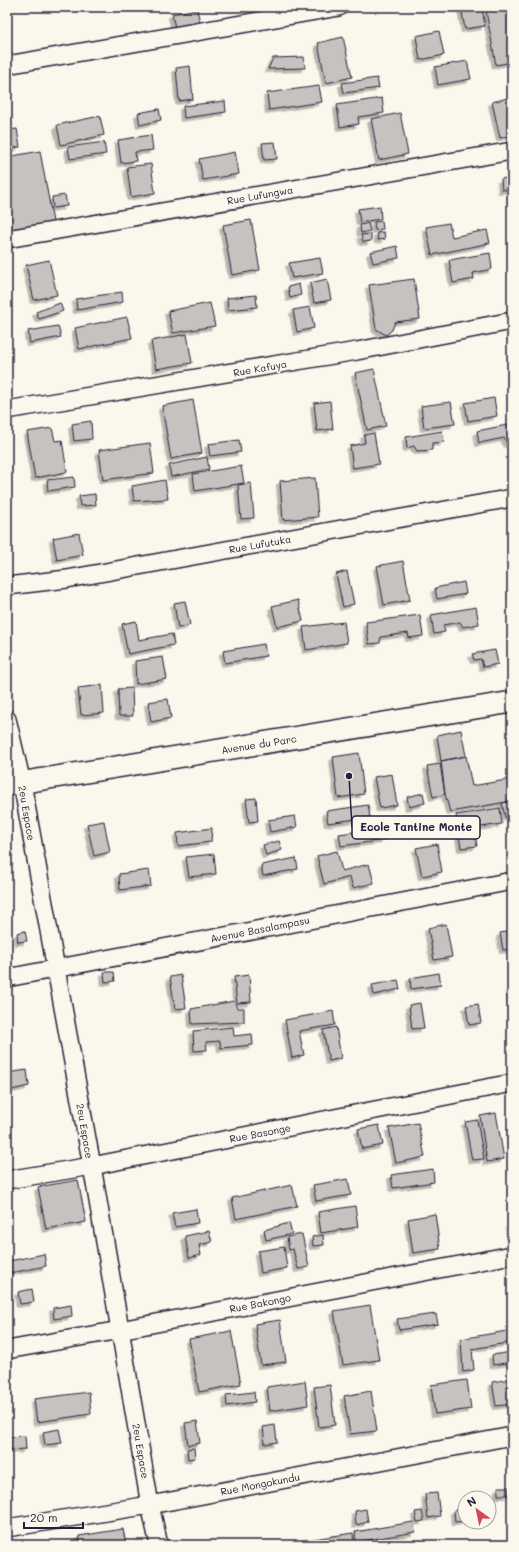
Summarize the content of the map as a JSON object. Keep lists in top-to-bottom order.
{
  "streets": {
    "street": [
      "Rue Lufungwa",
      "Rue Kafuya",
      "Rue Lufutuka",
      "Avenue du Parc",
      "2eu Espace",
      "Avenue Basalampasu",
      "Rue Basonge",
      "Rue Bakongo",
      "Rue Mongokundu"
    ]
  },
  "crossings": [
    ["Avenue du Parc", "2eu Espace"],
    ["2eu Espace", "Avenue Basalampasu"],
    ["2eu Espace", "Rue Basonge"],
    ["2eu Espace", "Rue Bakongo"],
    ["2eu Espace", "Rue Mongokundu"]
  ],
  "places": ["Ecole Tantine Monte"],
  "scale_bar": "20 m",
  "north": "top left"
}
